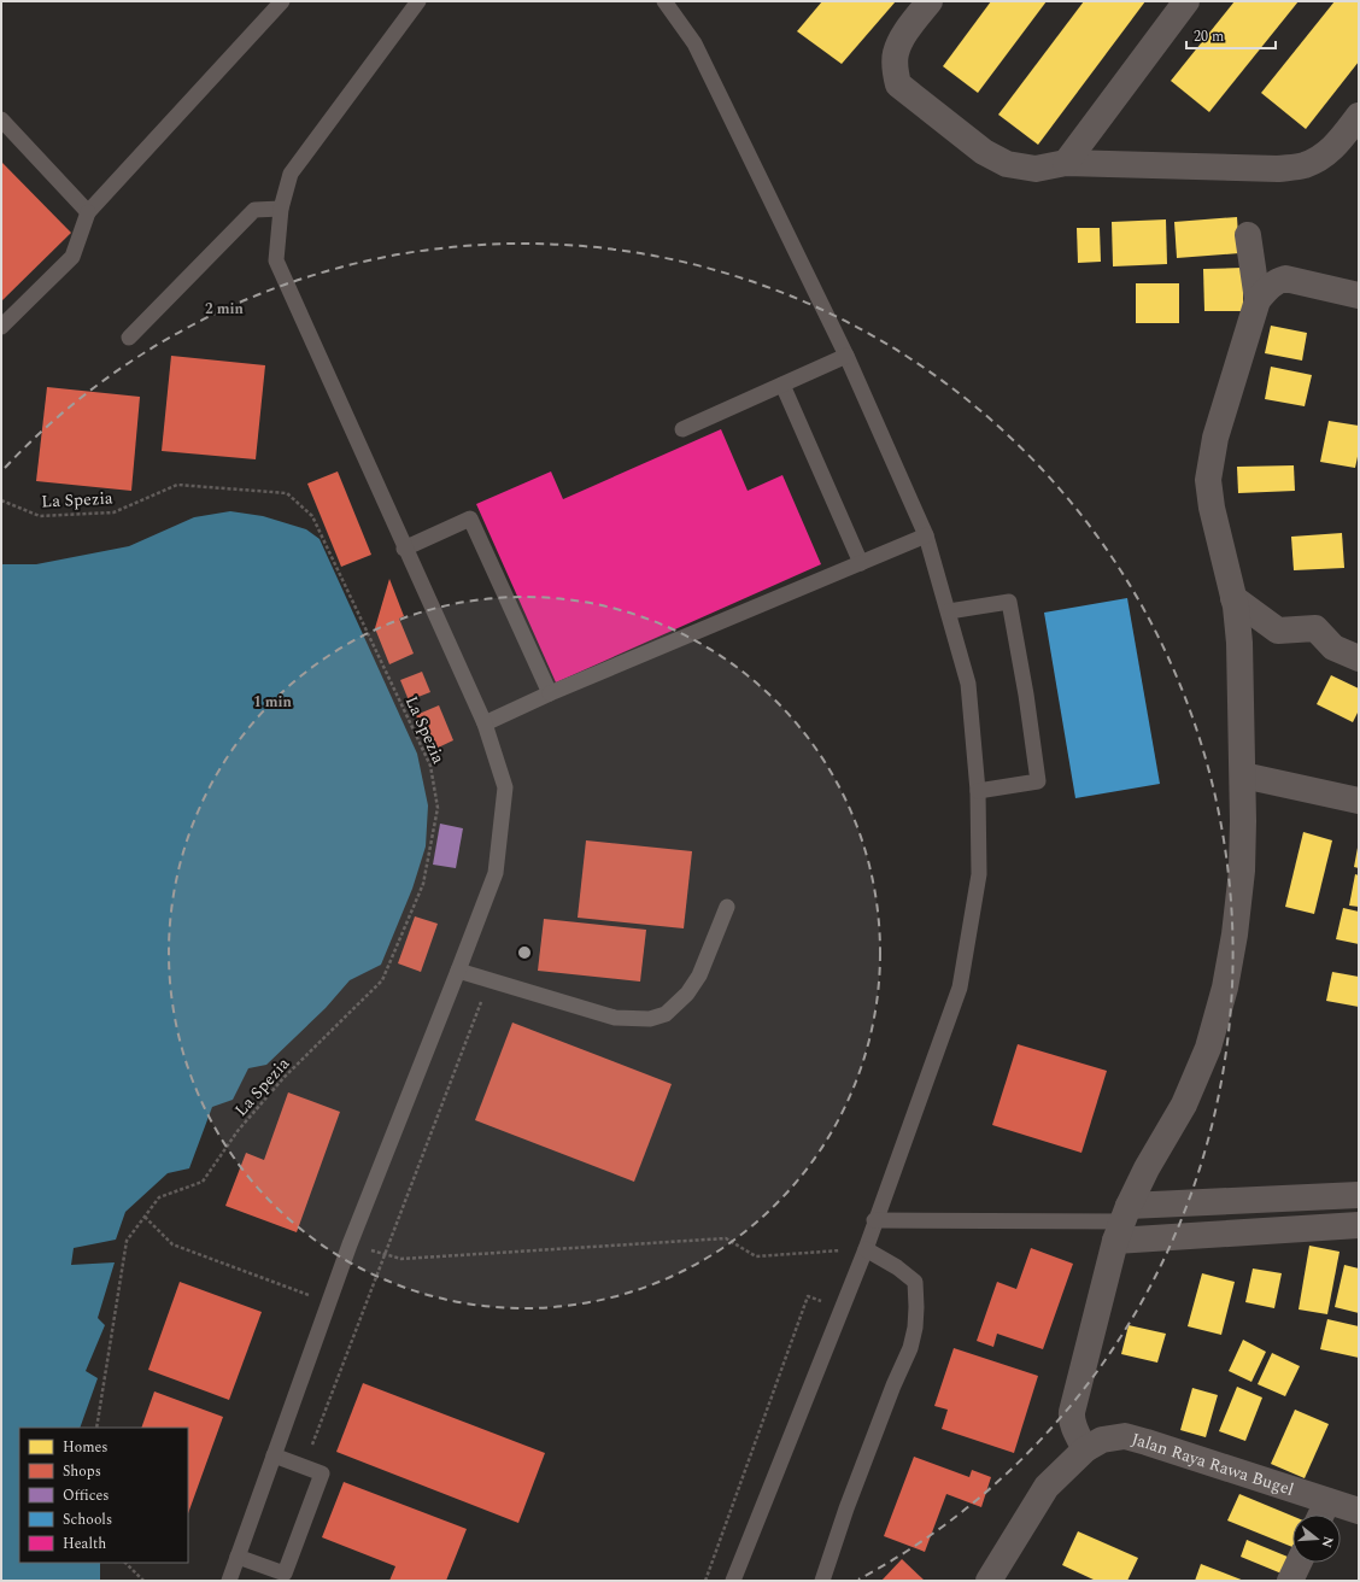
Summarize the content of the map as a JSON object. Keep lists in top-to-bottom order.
{
  "streets": {
    "street": ["Jalan Raya Rawa Bugel"],
    "path": ["La Spezia"]
  },
  "legend": [
    "Homes",
    "Shops",
    "Offices",
    "Schools",
    "Health"
  ],
  "scale_bar": "20 m",
  "north": "right",
  "rings": ["2 min", "1 min"]
}
